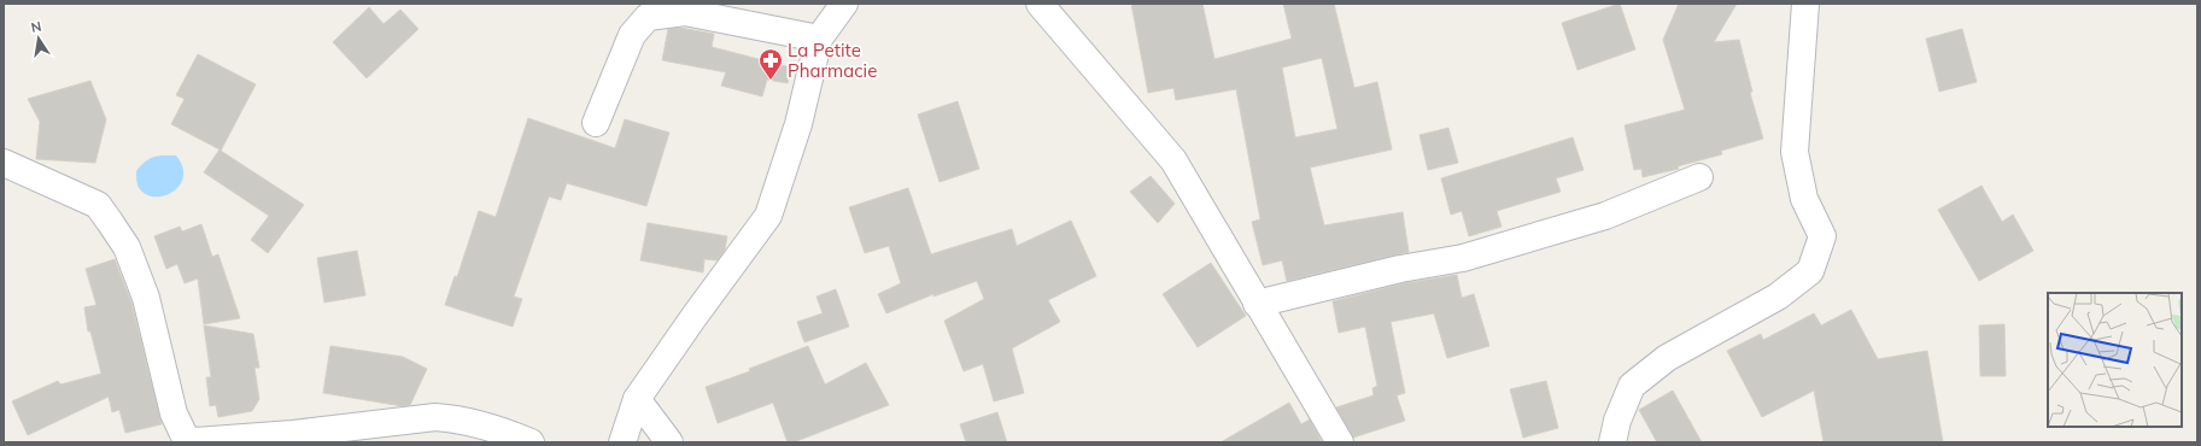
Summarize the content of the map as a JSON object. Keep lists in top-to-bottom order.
{
  "places": {
    "pharmacy": ["La Petite Pharmacie"]
  },
  "north": "top"
}
